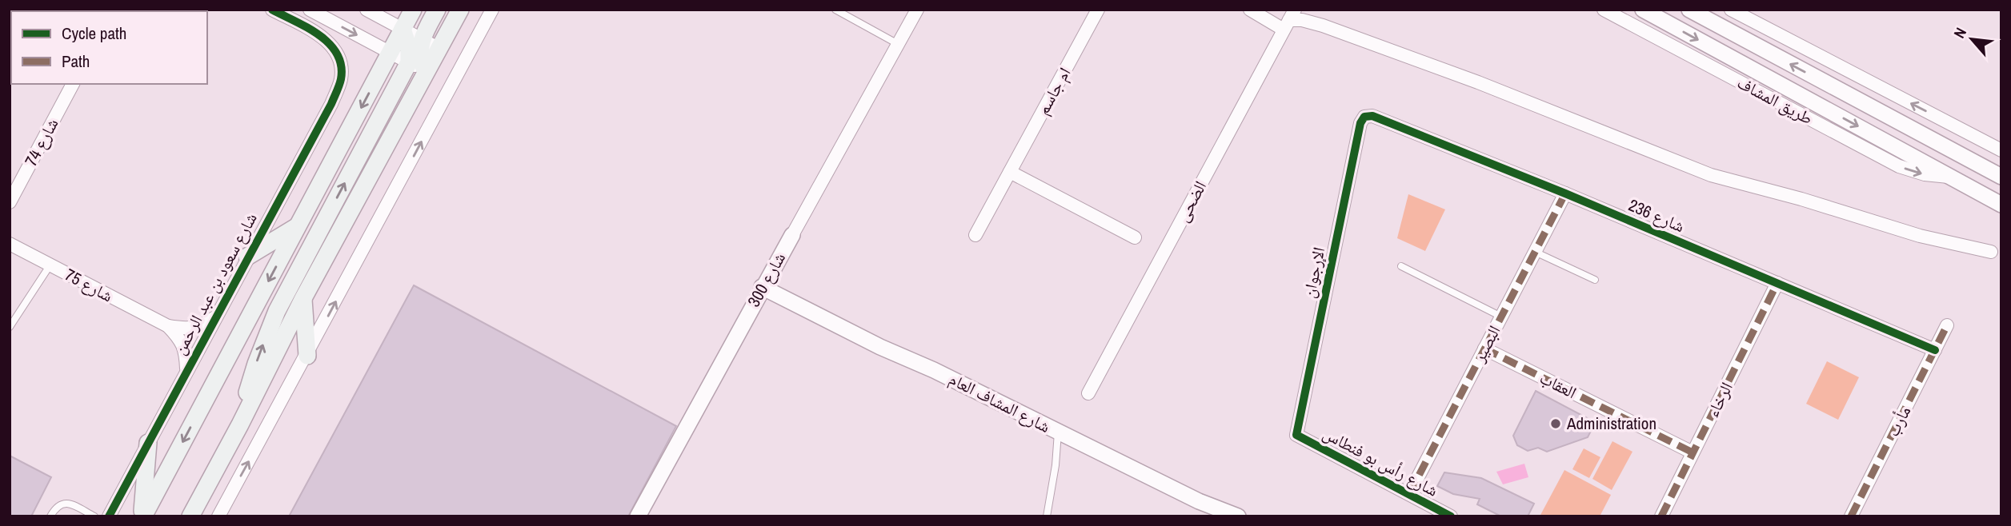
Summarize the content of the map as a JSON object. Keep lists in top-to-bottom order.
{
  "streets": {
    "street": [
      "ام جاسم",
      "طريق المشاف",
      "شارع 74",
      "الضحى",
      "شارع 236",
      "الإرجوان",
      "شارع 300",
      "شارع سعود بن عبد الرحمن",
      "شارع 75",
      "البصير",
      "العقاب",
      "الرخاء",
      "شارع المشاف العام",
      "مأرب",
      "شارع رأس بو فنطاس"
    ]
  },
  "crossings": [
    ["شارع 236", "الإرجوان"],
    ["شارع 236", "البصير"],
    ["شارع 236", "الرخاء"],
    ["شارع 236", "مأرب"],
    ["الإرجوان", "شارع رأس بو فنطاس"],
    ["شارع 300", "شارع المشاف العام"],
    ["شارع سعود بن عبد الرحمن", "شارع 75"],
    ["البصير", "العقاب"],
    ["البصير", "شارع رأس بو فنطاس"],
    ["العقاب", "الرخاء"]
  ],
  "places": ["Administration"],
  "legend": ["Cycle path", "Path"],
  "north": "top left"
}
